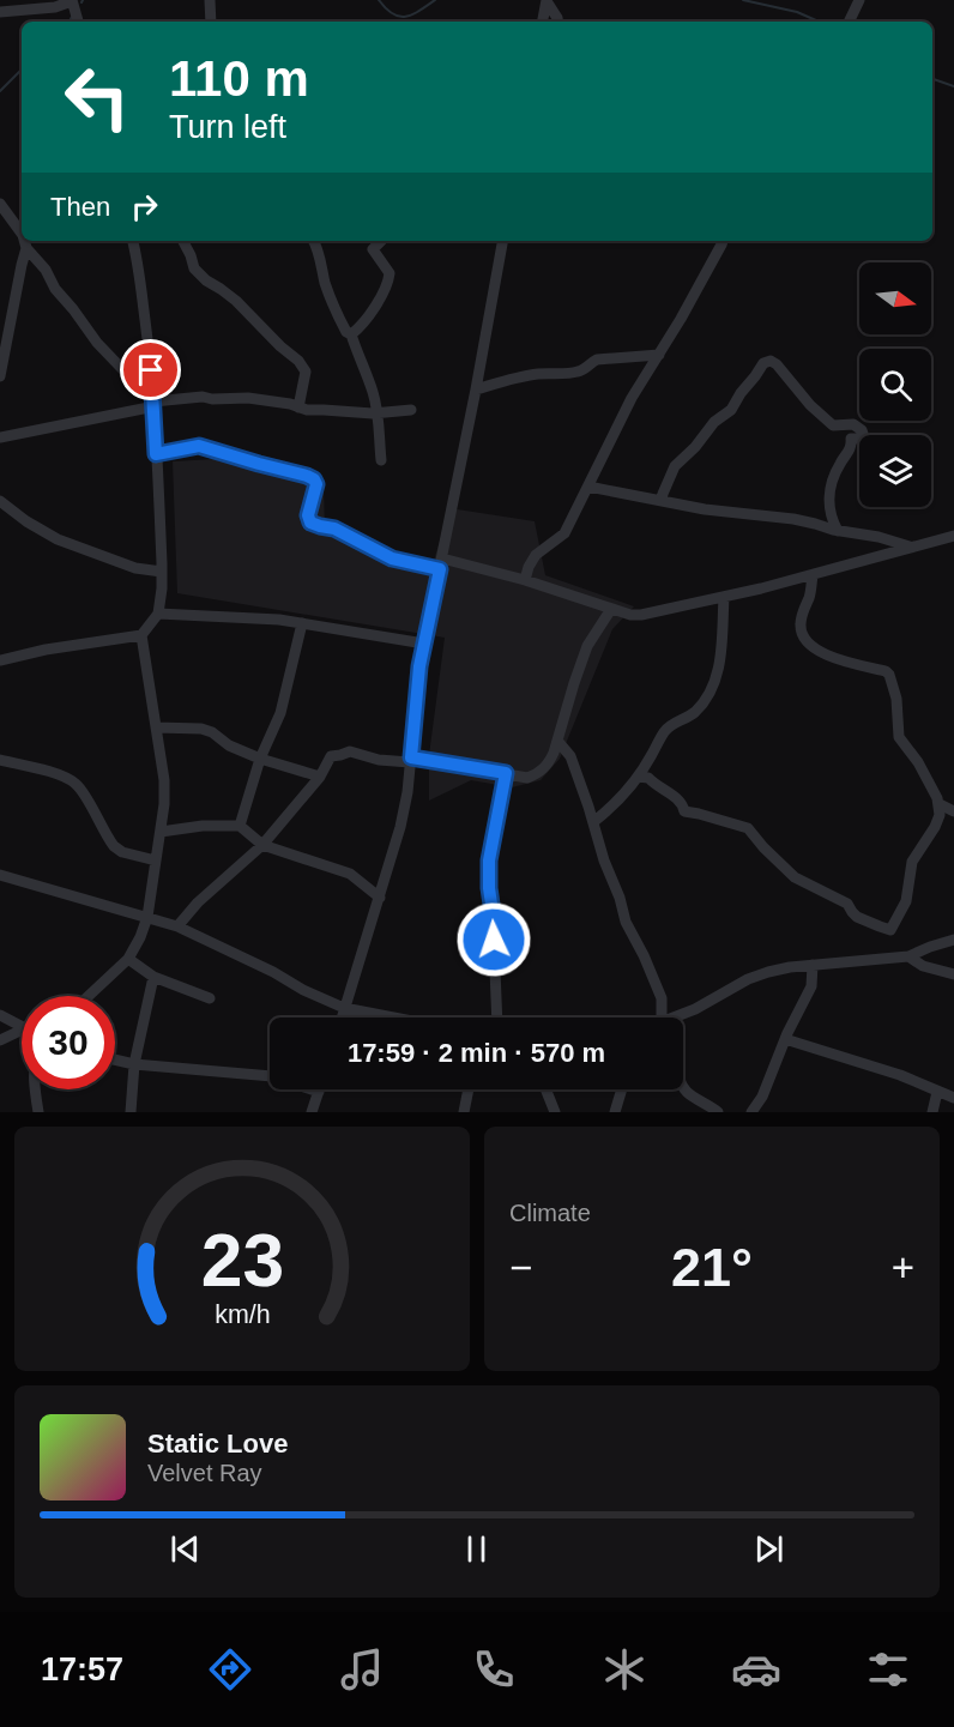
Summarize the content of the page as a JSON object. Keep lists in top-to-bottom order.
{
  "north": "right",
  "page": {
    "turn": ["110 m", "Turn left"],
    "then": "Then",
    "limit": "30",
    "trip": "17:59 · 2 min · 570 m",
    "tile": "Climate",
    "heat": ["−", "21°", "+"],
    "song": ["Static Love", "Velvet Ray"],
    "tabs": "17:57",
    "gauge": ["23", "km/h"]
  }
}
